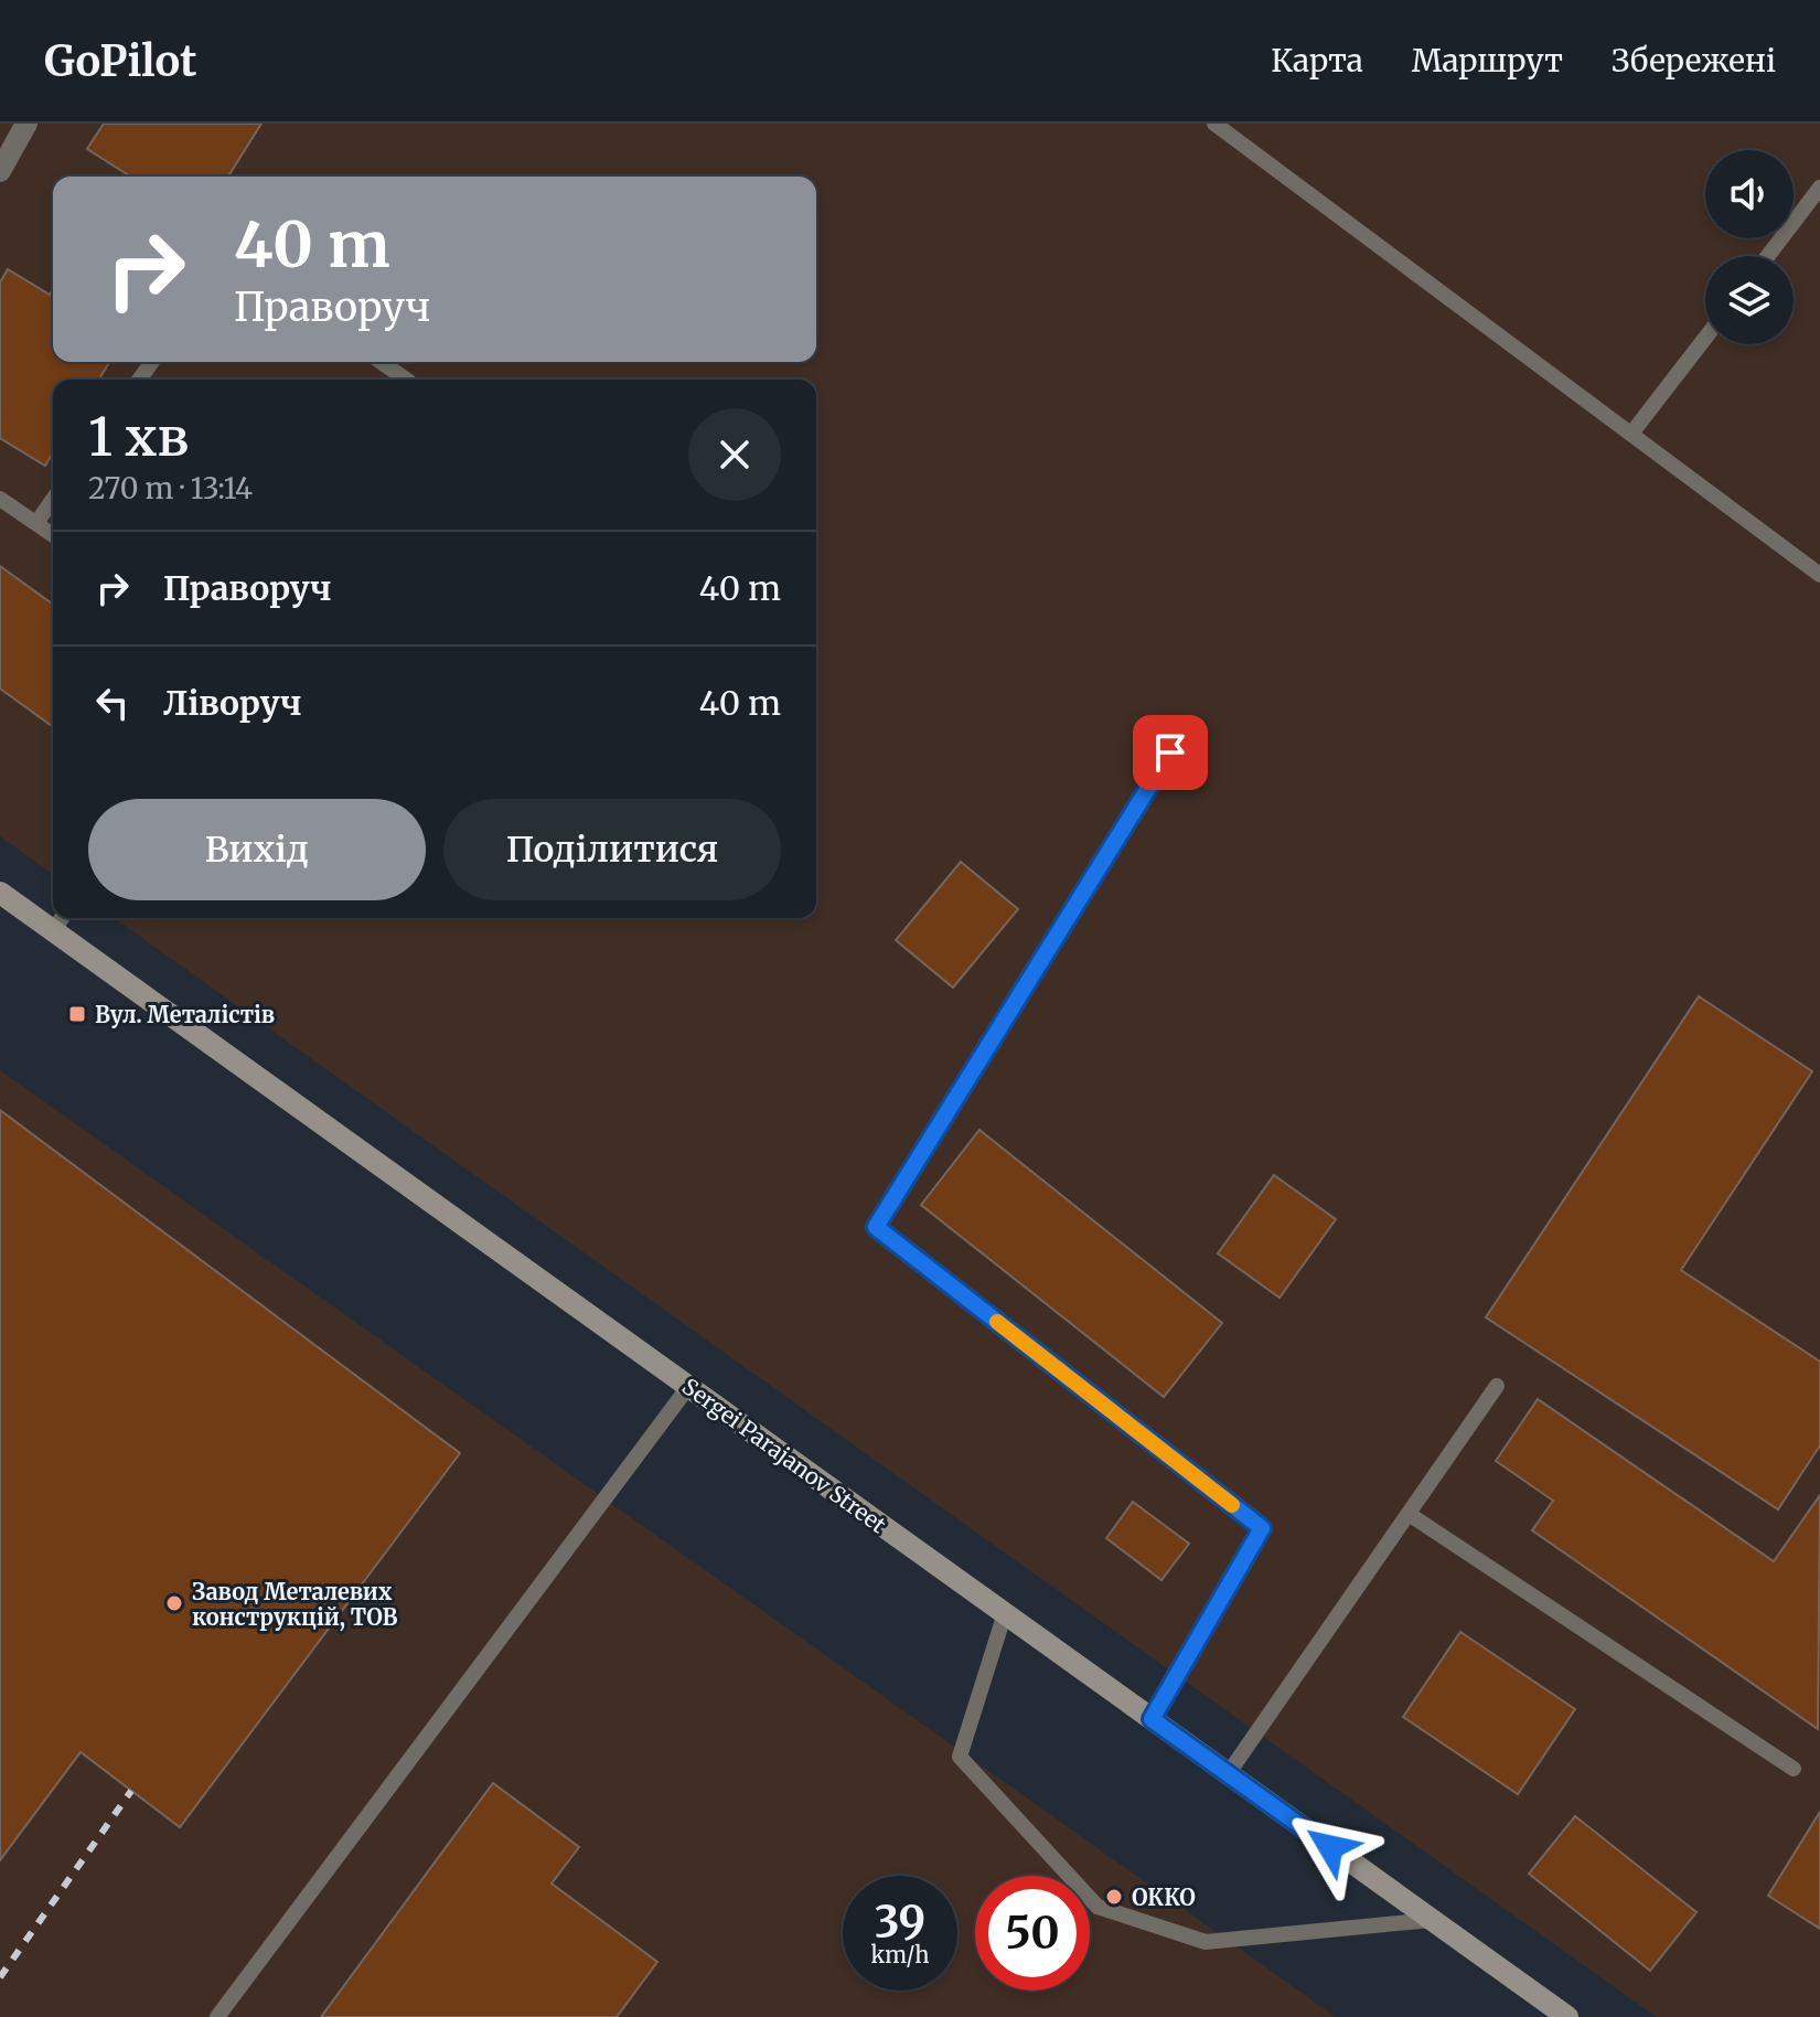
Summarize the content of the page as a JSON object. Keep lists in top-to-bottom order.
{
  "streets": {
    "main road": ["Sergei Parajanov Street"]
  },
  "places": {
    "transit": ["Вул. Металістів"],
    "other": ["Завод Металевих конструкцій, ТОВ", "ОККО"]
  },
  "page": {
    "header": "GoPilot",
    "nav": ["Карта", "Маршрут", "Збережені"],
    "turn": ["40 m", "Праворуч"],
    "heading": ["1 хв", "270 m · 13:14"],
    "list": [
      {
        "name": "Праворуч",
        "value": "40 m"
      },
      {
        "name": "Ліворуч",
        "value": "40 m"
      }
    ],
    "buttons": ["Вихід", "Поділитися"],
    "speed": "39 km/h",
    "limit": "50"
  }
}
